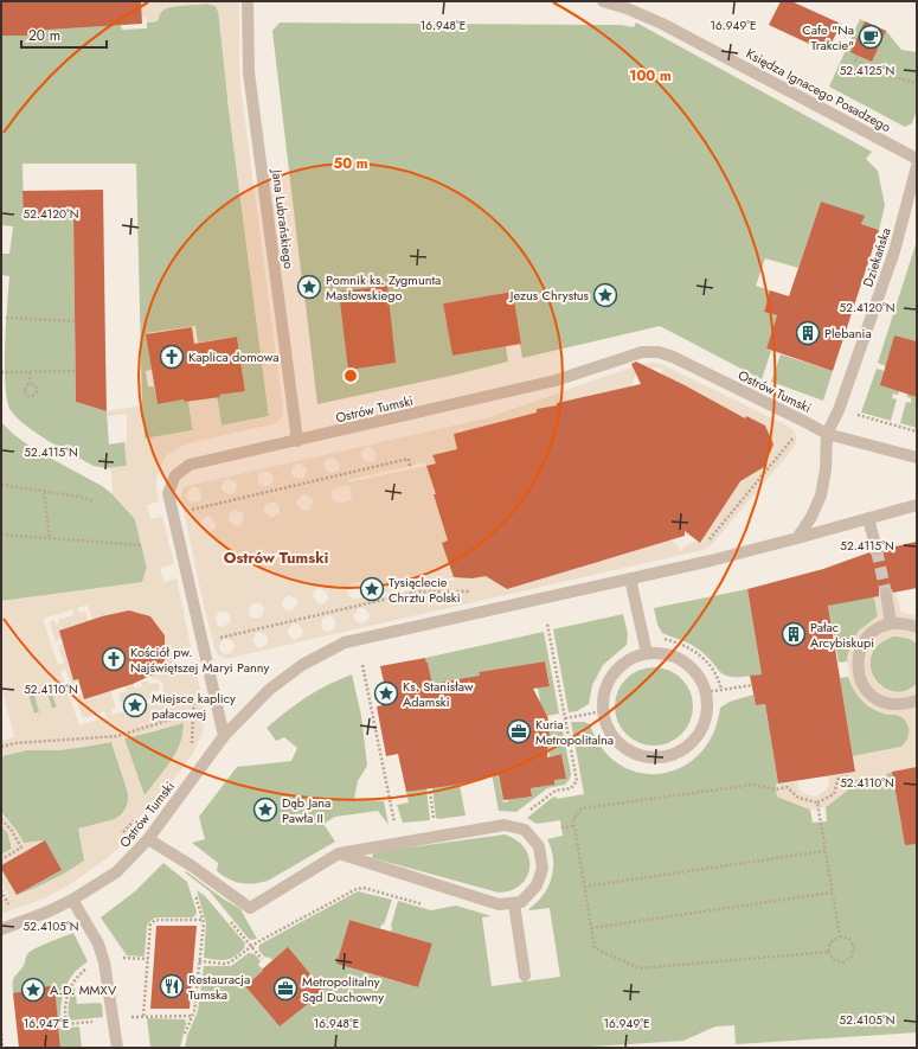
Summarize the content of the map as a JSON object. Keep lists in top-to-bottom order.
{
  "streets": {
    "street": [
      "Księdza Ignacego Posadzego",
      "Jana Lubrańskiego",
      "Dziekańska",
      "Ostrów Tumski"
    ]
  },
  "crossings": [
    ["Jana Lubrańskiego", "Ostrów Tumski"],
    ["Dziekańska", "Ostrów Tumski"]
  ],
  "districts": ["Ostrów Tumski"],
  "places": {
    "cafe": ["Cafe \"Na Trakcie\""],
    "place": [
      "Pomnik ks. Zygmunta Masłowskiego",
      "Jezus Chrystus",
      "Tysiąclecie Chrztu Polski",
      "Ks. Stanisław Adamski",
      "Miejsce kaplicy pałacowej",
      "Dąb Jana Pawła II",
      "A.D. MMXV"
    ],
    "building": ["Plebania", "Pałac Arcybiskupi"],
    "church": ["Kaplica domowa", "Kościół pw. Najświętszej Maryi Panny"],
    "office": ["Kuria Metropolitalna", "Metropolitalny Sąd Duchowny"],
    "restaurant": ["Restauracja Tumska"]
  },
  "scale_bar": "20 m",
  "coordinates": [
    "16.948°E",
    "16.949°E",
    "52.4125°N",
    "52.4120°N",
    "52.4115°N",
    "52.4110°N",
    "52.4105°N",
    "16.947°E"
  ],
  "rings": ["100 m", "50 m"]
}
